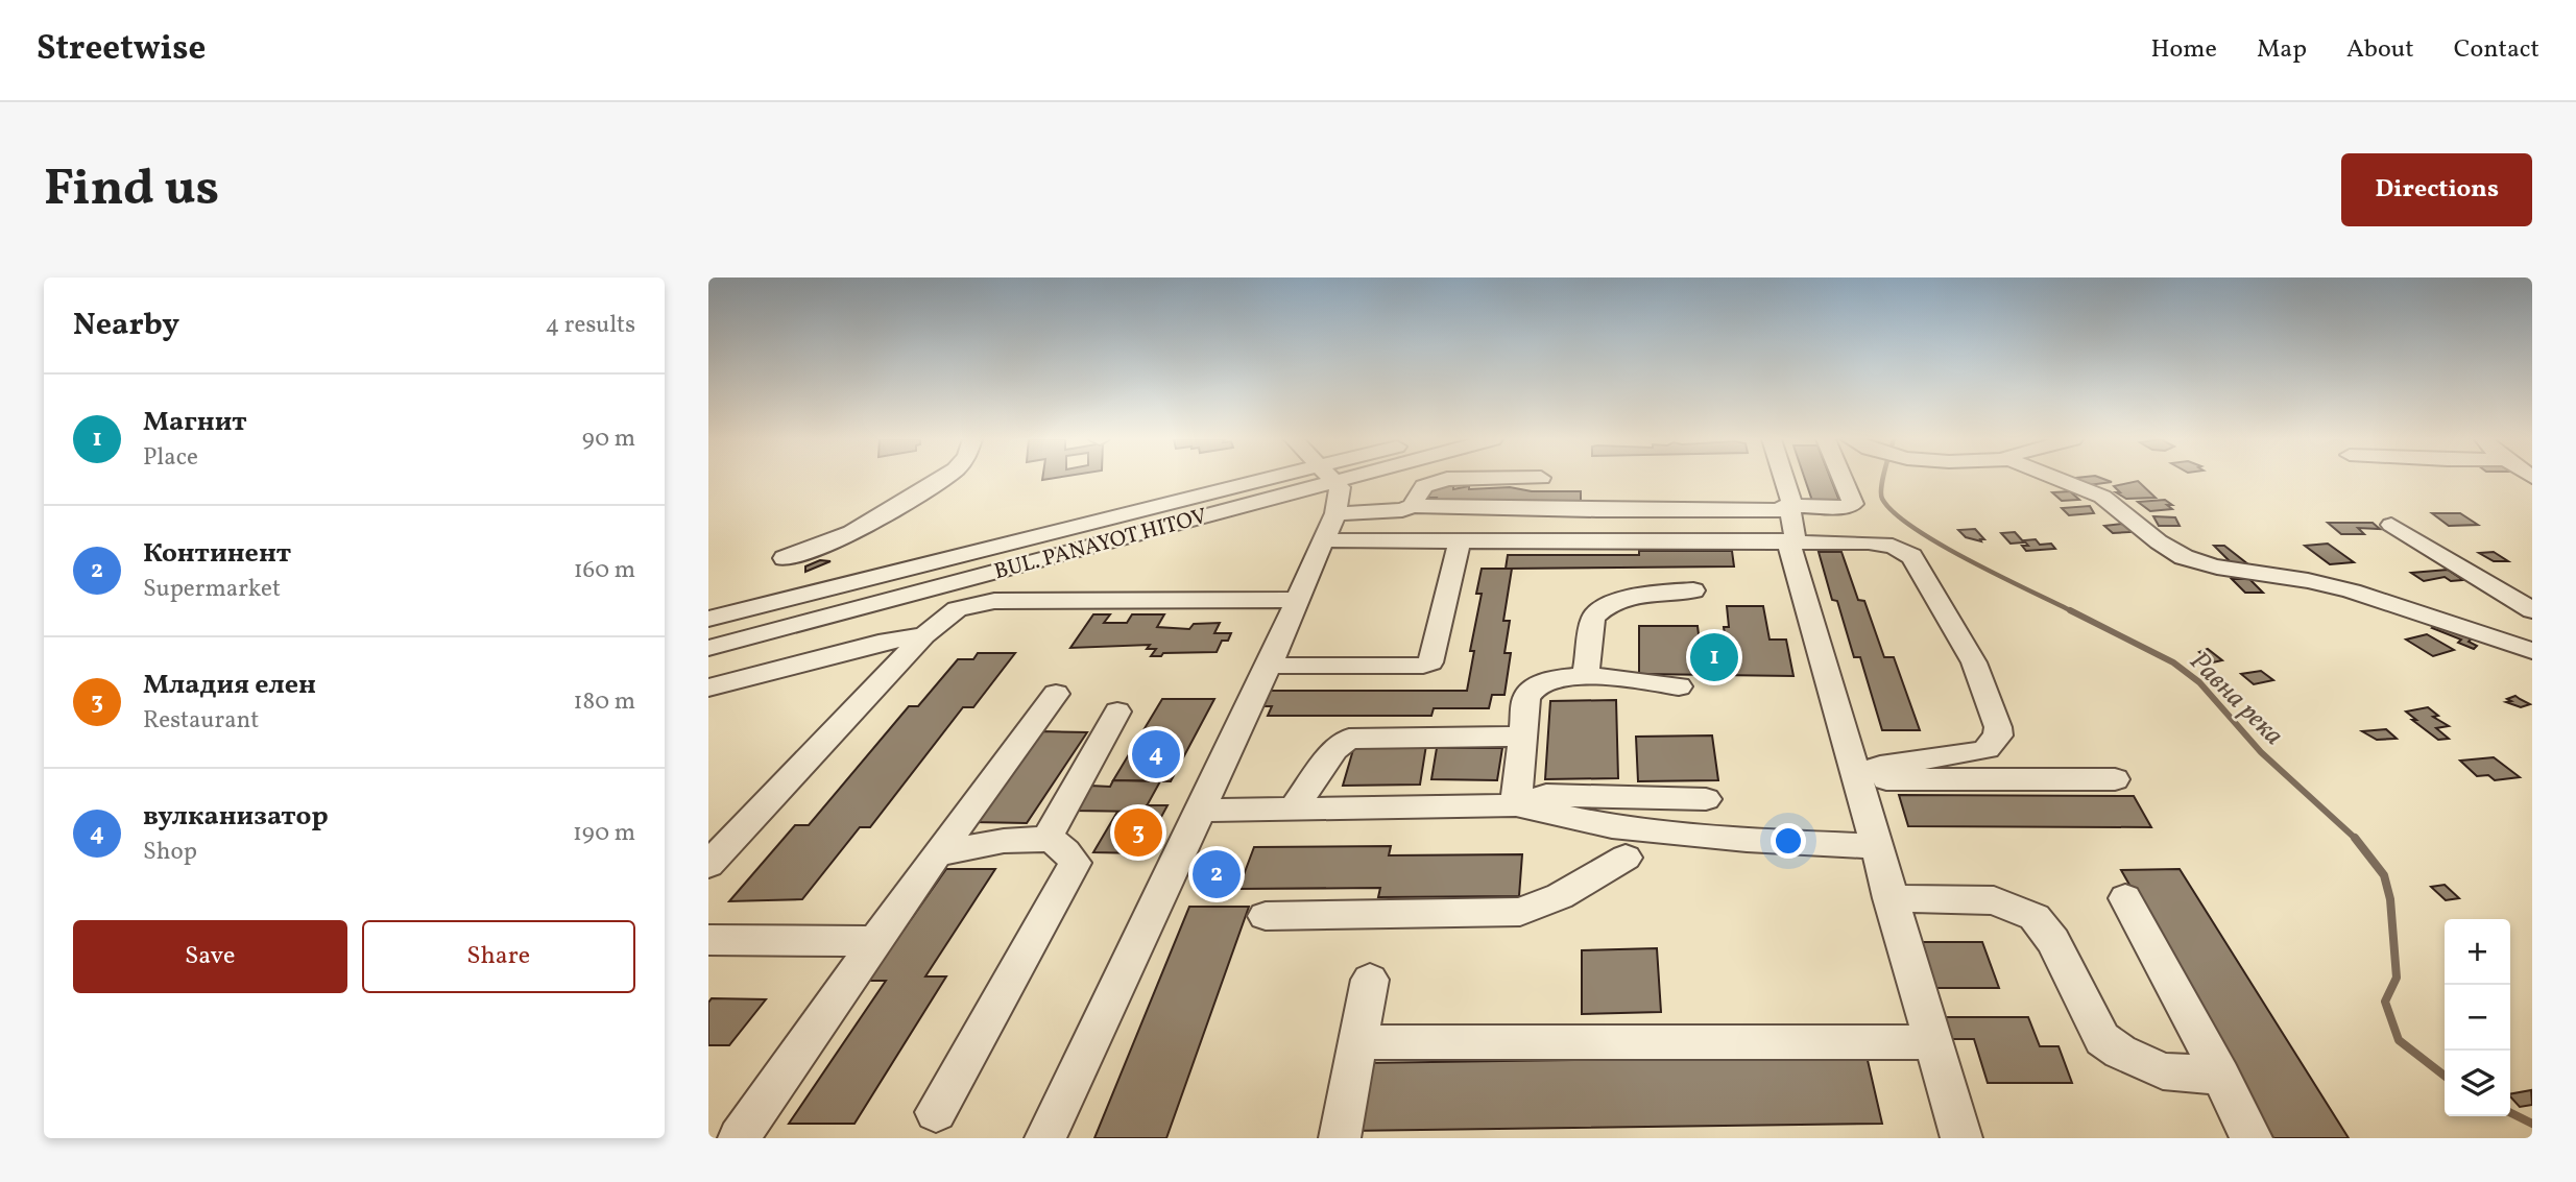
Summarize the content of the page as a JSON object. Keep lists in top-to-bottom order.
{
  "streets": {
    "street": ["BUL. PANAYOT HITOV"]
  },
  "water": ["Равна река"],
  "page": {
    "header": "Streetwise",
    "nav": [
      "Home",
      "Map",
      "About",
      "Contact"
    ],
    "buttons": [
      "Directions",
      ["Save", "Share"]
    ],
    "title": "Find us",
    "heading": ["Nearby", "4 results"],
    "list": [
      {
        "mark": "1",
        "name": "Магнит",
        "note": "Place",
        "value": "90 m"
      },
      {
        "mark": "2",
        "name": "Континент",
        "note": "Supermarket",
        "value": "160 m"
      },
      {
        "mark": "3",
        "name": "Младия елен",
        "note": "Restaurant",
        "value": "180 m"
      },
      {
        "mark": "4",
        "name": "вулканизатор",
        "note": "Shop",
        "value": "190 m"
      }
    ],
    "pins": [
      "1",
      "4",
      "3",
      "2"
    ],
    "map_buttons": ["+", "−"]
  }
}
